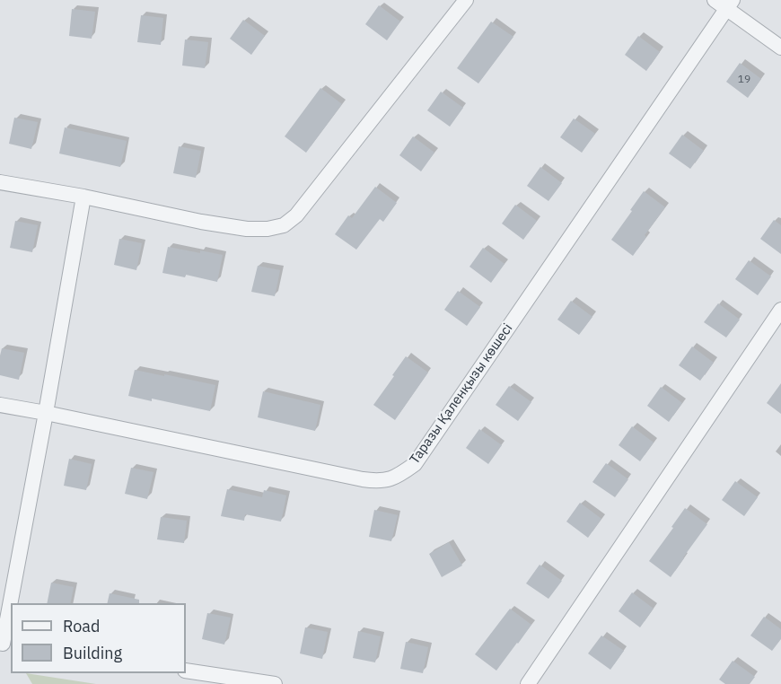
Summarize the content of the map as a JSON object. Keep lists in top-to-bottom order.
{
  "streets": {
    "street": ["Таразы Қаленқызы көшесі"]
  },
  "house_numbers": ["19"],
  "legend": ["Road", "Building"]
}
